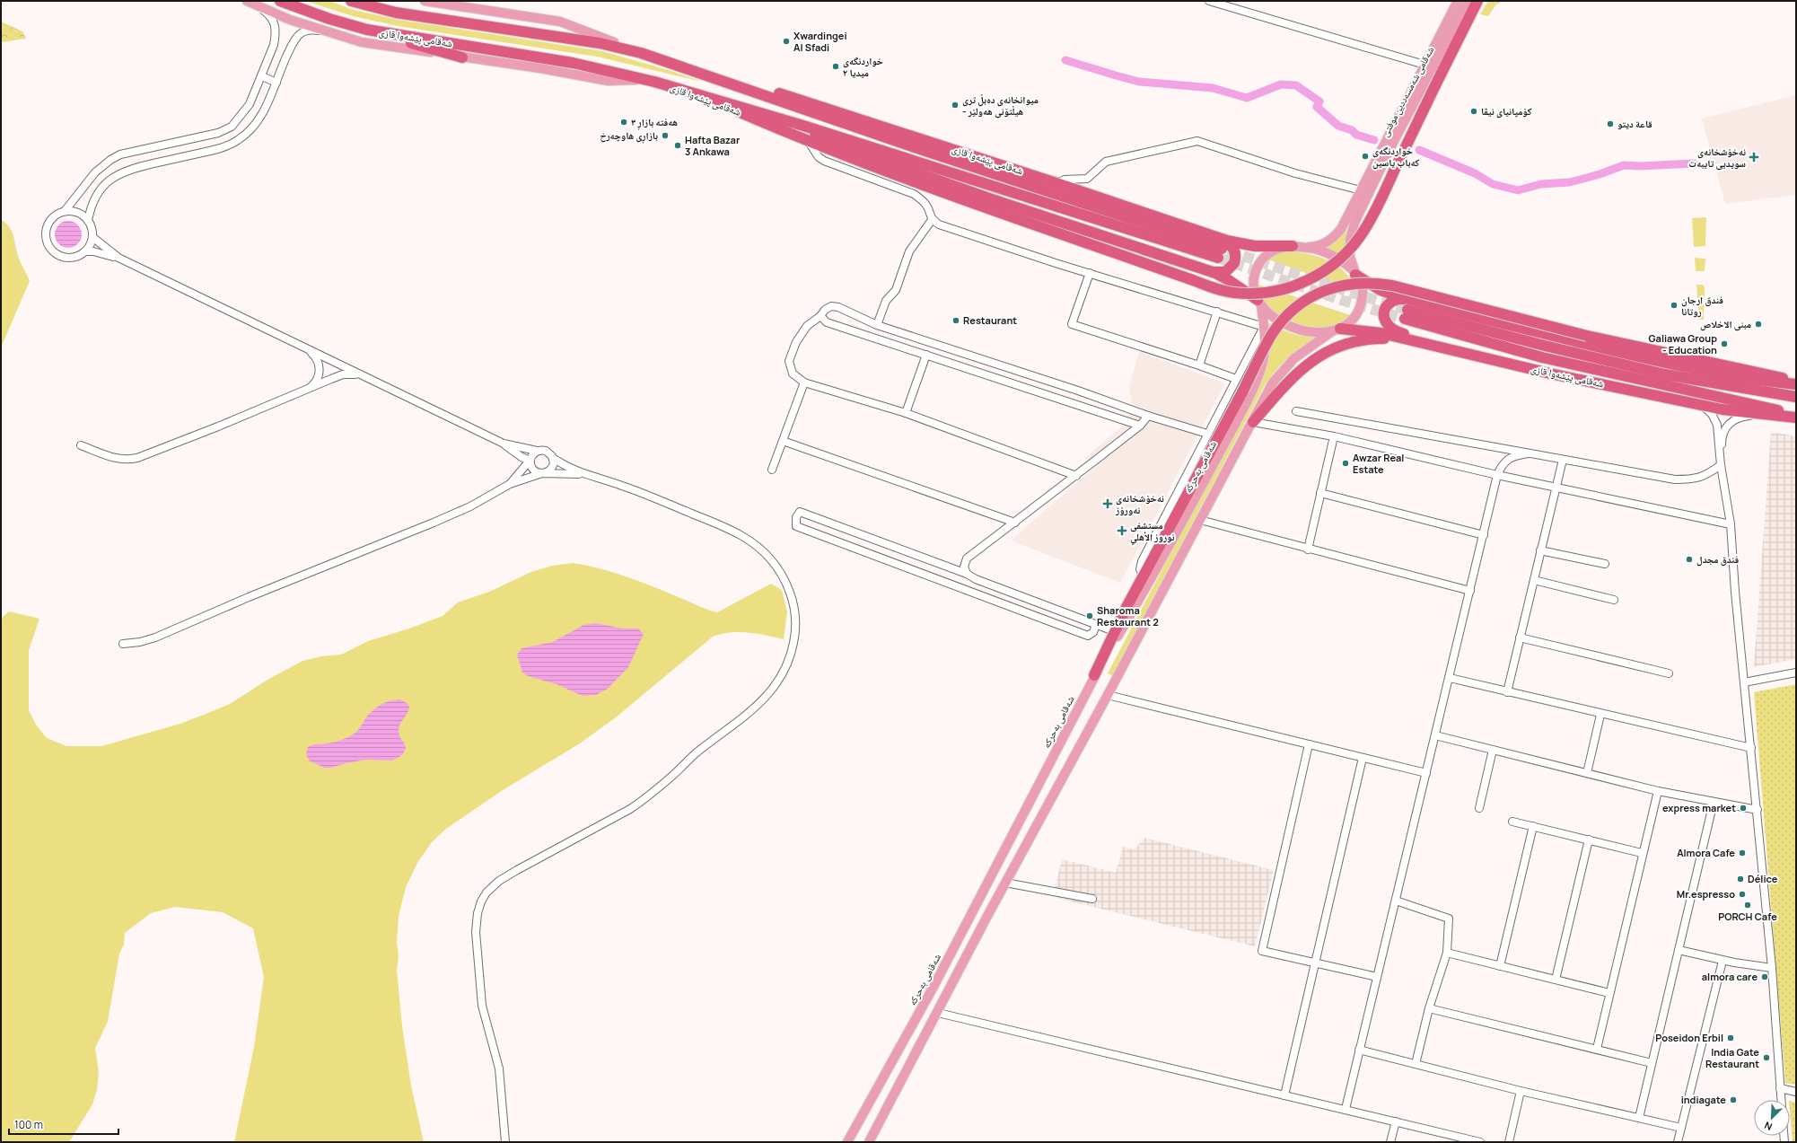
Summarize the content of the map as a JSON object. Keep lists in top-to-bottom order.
{
  "streets": {
    "highway": ["شەقامی پێشەوا قازی"],
    "main road": ["شەقامی شەمسەددین موفتی", "شەقامی بەحرکە"]
  },
  "crossings": [
    ["شەقامی پێشەوا قازی", "شەقامی شەمسەددین موفتی"],
    ["شەقامی پێشەوا قازی", "شەقامی بەحرکە"],
    ["شەقامی شەمسەددین موفتی", "شەقامی بەحرکە"]
  ],
  "places": {
    "other": [
      "Xwardingei Al Sfadi",
      "خواردنگەی میدیا ٢",
      "میوانخانەی دەبڵ تری - هیڵتۆنی هەولێر",
      "کۆمپانیای نیڤا",
      "هەفتە بازاڕ ٣",
      "قاعة ديتو",
      "بازاڕی هاوچەرخ",
      "Hafta Bazar 3 Ankawa",
      "خواردنگەی کەباب یاسین",
      "فندق ارجان روتانا",
      "Restaurant",
      "مبنى الاخلاص",
      "Galiawa Group - Education",
      "Awzar Real Estate",
      "فندق مجدل",
      "Sharoma Restaurant 2",
      "express market",
      "Almora Cafe",
      "Délice",
      "Mr.espresso",
      "PORCH Cafe",
      "almora care",
      "Poseidon Erbil",
      "India Gate Restaurant",
      "indiagate"
    ],
    "health": ["نەخۆشخانەی سویدیی تایبەت", "نەخۆشخانەی نەورۆز", "مستشفى نوروز الأهلي"]
  },
  "scale_bar": "100 m",
  "north": "bottom left"
}
